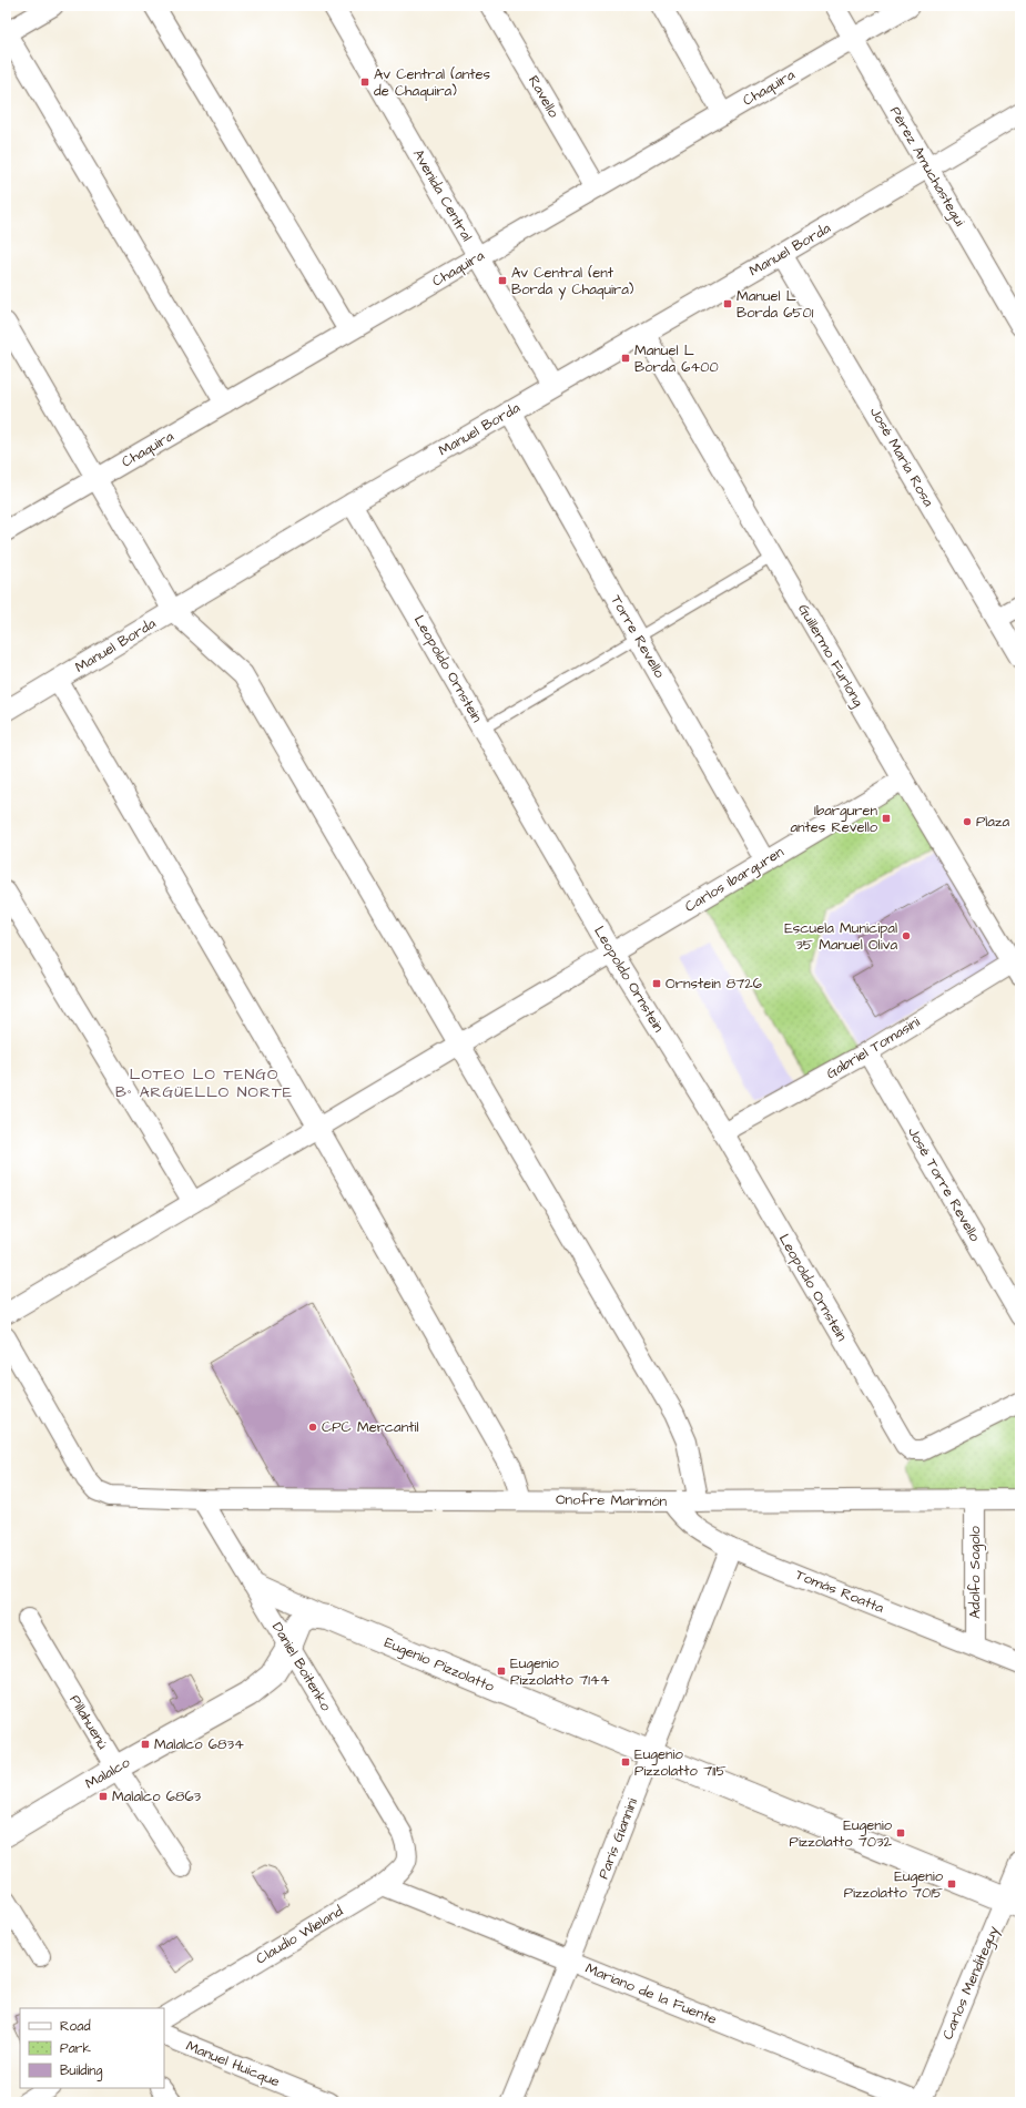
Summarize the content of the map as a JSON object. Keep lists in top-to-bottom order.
{
  "streets": {
    "main road": ["Eugenio Pizzolatto", "Malalco"],
    "street": [
      "Chaquira",
      "Ravello",
      "Pérez Amuchastegui",
      "Avenida Central",
      "Manuel Borda",
      "José María Rosa",
      "Torre Revello",
      "Guillermo Furlong",
      "Leopoldo Ornstein",
      "Carlos Ibarguren",
      "Gabriel Tomasini",
      "José Torre Revello",
      "Onofre Marimón",
      "Adolfo Sogolo",
      "Tomás Roatta",
      "Daniel Boitenko",
      "Pillahuenú",
      "París Giannini",
      "Claudio Wieland",
      "Carlos Menditeguy",
      "Mariano de la Fuente",
      "Manuel Huicque"
    ]
  },
  "crossings": [
    ["Chaquira", "Ravello"],
    ["Chaquira", "Pérez Amuchastegui"],
    ["Chaquira", "Avenida Central"],
    ["Pérez Amuchastegui", "Manuel Borda"],
    ["Avenida Central", "Manuel Borda"],
    ["Manuel Borda", "José María Rosa"],
    ["Manuel Borda", "Torre Revello"],
    ["Manuel Borda", "Guillermo Furlong"],
    ["Manuel Borda", "Leopoldo Ornstein"],
    ["Torre Revello", "Carlos Ibarguren"],
    ["Guillermo Furlong", "Carlos Ibarguren"],
    ["Guillermo Furlong", "Gabriel Tomasini"],
    ["Leopoldo Ornstein", "Carlos Ibarguren"],
    ["Leopoldo Ornstein", "Gabriel Tomasini"],
    ["Gabriel Tomasini", "José Torre Revello"],
    ["Onofre Marimón", "Adolfo Sogolo"],
    ["Onofre Marimón", "Tomás Roatta"],
    ["Onofre Marimón", "Daniel Boitenko"],
    ["Adolfo Sogolo", "Tomás Roatta"],
    ["Tomás Roatta", "París Giannini"],
    ["Eugenio Pizzolatto", "Daniel Boitenko"],
    ["Eugenio Pizzolatto", "Malalco"],
    ["Eugenio Pizzolatto", "París Giannini"],
    ["Eugenio Pizzolatto", "Carlos Menditeguy"],
    ["Daniel Boitenko", "Malalco"],
    ["Daniel Boitenko", "Claudio Wieland"],
    ["Pillahuenú", "Malalco"],
    ["París Giannini", "Mariano de la Fuente"],
    ["Claudio Wieland", "Mariano de la Fuente"],
    ["Carlos Menditeguy", "Mariano de la Fuente"]
  ],
  "districts": ["LOTEO LO TENGO B° ARGÜELLO NORTE"],
  "places": {
    "transit": [
      "Av Central (antes de Chaquira)",
      "Av Central (ent Borda y Chaquira)",
      "Manuel L Borda 6501",
      "Manuel L Borda 6400",
      "Ibarguren antes Revello",
      "Ornstein 8726",
      "Eugenio Pizzolatto 7144",
      "Malalco 6834",
      "Eugenio Pizzolatto 7115",
      "Malalco 6863",
      "Eugenio Pizzolatto 7032",
      "Eugenio Pizzolatto 7015"
    ],
    "other": ["Plaza", "Escuela Municipal 35 Manuel Oliva", "CPC Mercantil"]
  },
  "legend": ["Road", "Park", "Building"]
}
